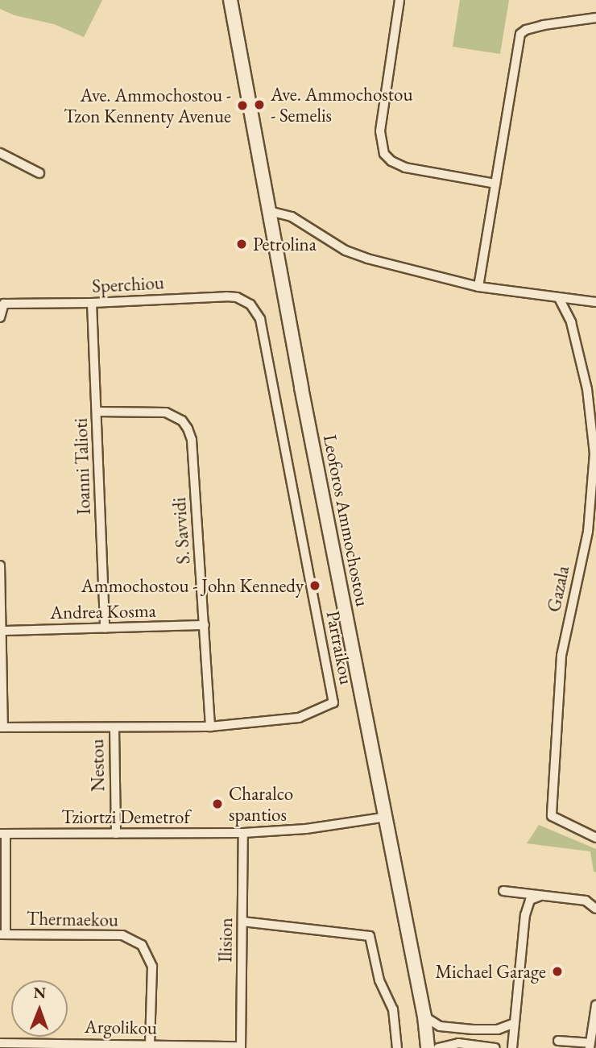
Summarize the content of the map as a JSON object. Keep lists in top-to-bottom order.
{
  "streets": {
    "main road": ["Leoforos Ammochostou"],
    "street": [
      "Sperchiou",
      "Ioanni Talioti",
      "S. Savvidi",
      "Gazala",
      "Andrea Kosma",
      "Partraikou",
      "Nestou",
      "Tziortzi Demetrof",
      "Thermaekou",
      "Ilision",
      "Argolikou"
    ]
  },
  "crossings": [
    ["Sperchiou", "Ioanni Talioti"],
    ["Sperchiou", "Partraikou"],
    ["Ioanni Talioti", "S. Savvidi"],
    ["Ioanni Talioti", "Andrea Kosma"],
    ["Leoforos Ammochostou", "Tziortzi Demetrof"],
    ["S. Savvidi", "Andrea Kosma"],
    ["S. Savvidi", "Partraikou"],
    ["Partraikou", "Nestou"],
    ["Nestou", "Tziortzi Demetrof"],
    ["Tziortzi Demetrof", "Ilision"],
    ["Thermaekou", "Argolikou"],
    ["Ilision", "Argolikou"]
  ],
  "places": [
    "Ave. Ammochostou - Semelis",
    "Ave. Ammochostou - Tzon Kennenty Avenue",
    "Petrolina",
    "Ammochostou - John Kennedy",
    "Charalco spantios",
    "Michael Garage"
  ],
  "north": "top"
}
